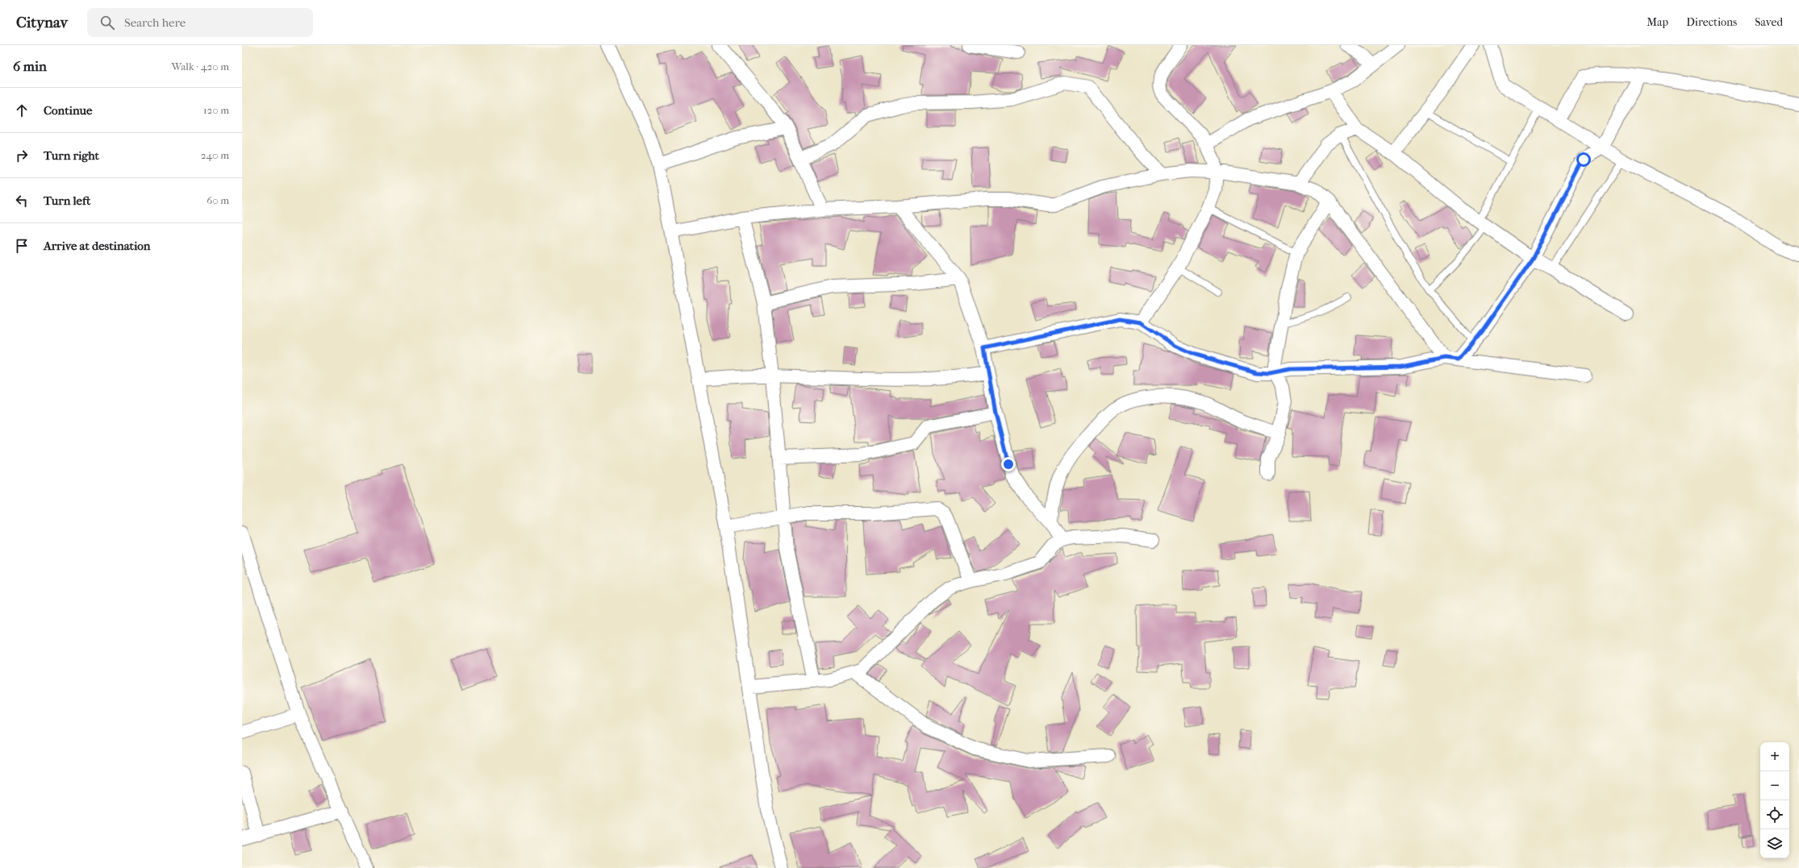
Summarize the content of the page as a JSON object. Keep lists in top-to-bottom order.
{
  "page": {
    "header": "Citynav",
    "search": "Search here",
    "nav": ["Map", "Directions", "Saved"],
    "heading": ["6 min", "Walk · 420 m"],
    "list": [
      ["Continue", "120 m"],
      ["Turn right", "240 m"],
      ["Turn left", "60 m"],
      "Arrive at destination"
    ],
    "map_buttons": ["+", "−"]
  }
}
